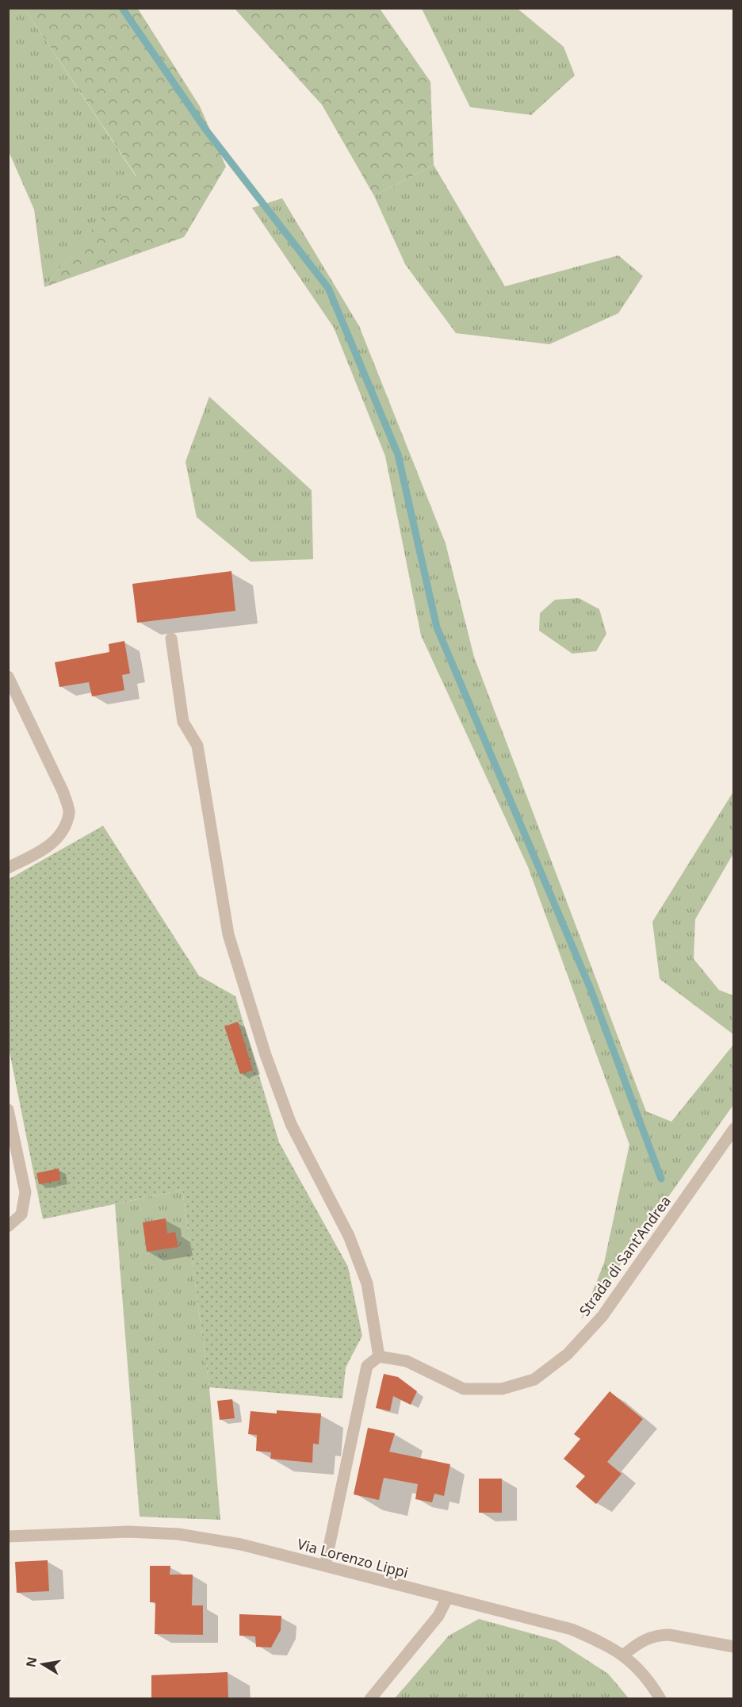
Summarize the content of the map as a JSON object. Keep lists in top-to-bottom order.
{
  "streets": {
    "street": ["Strada di Sant'Andrea", "Via Lorenzo Lippi"]
  },
  "north": "left"
}
